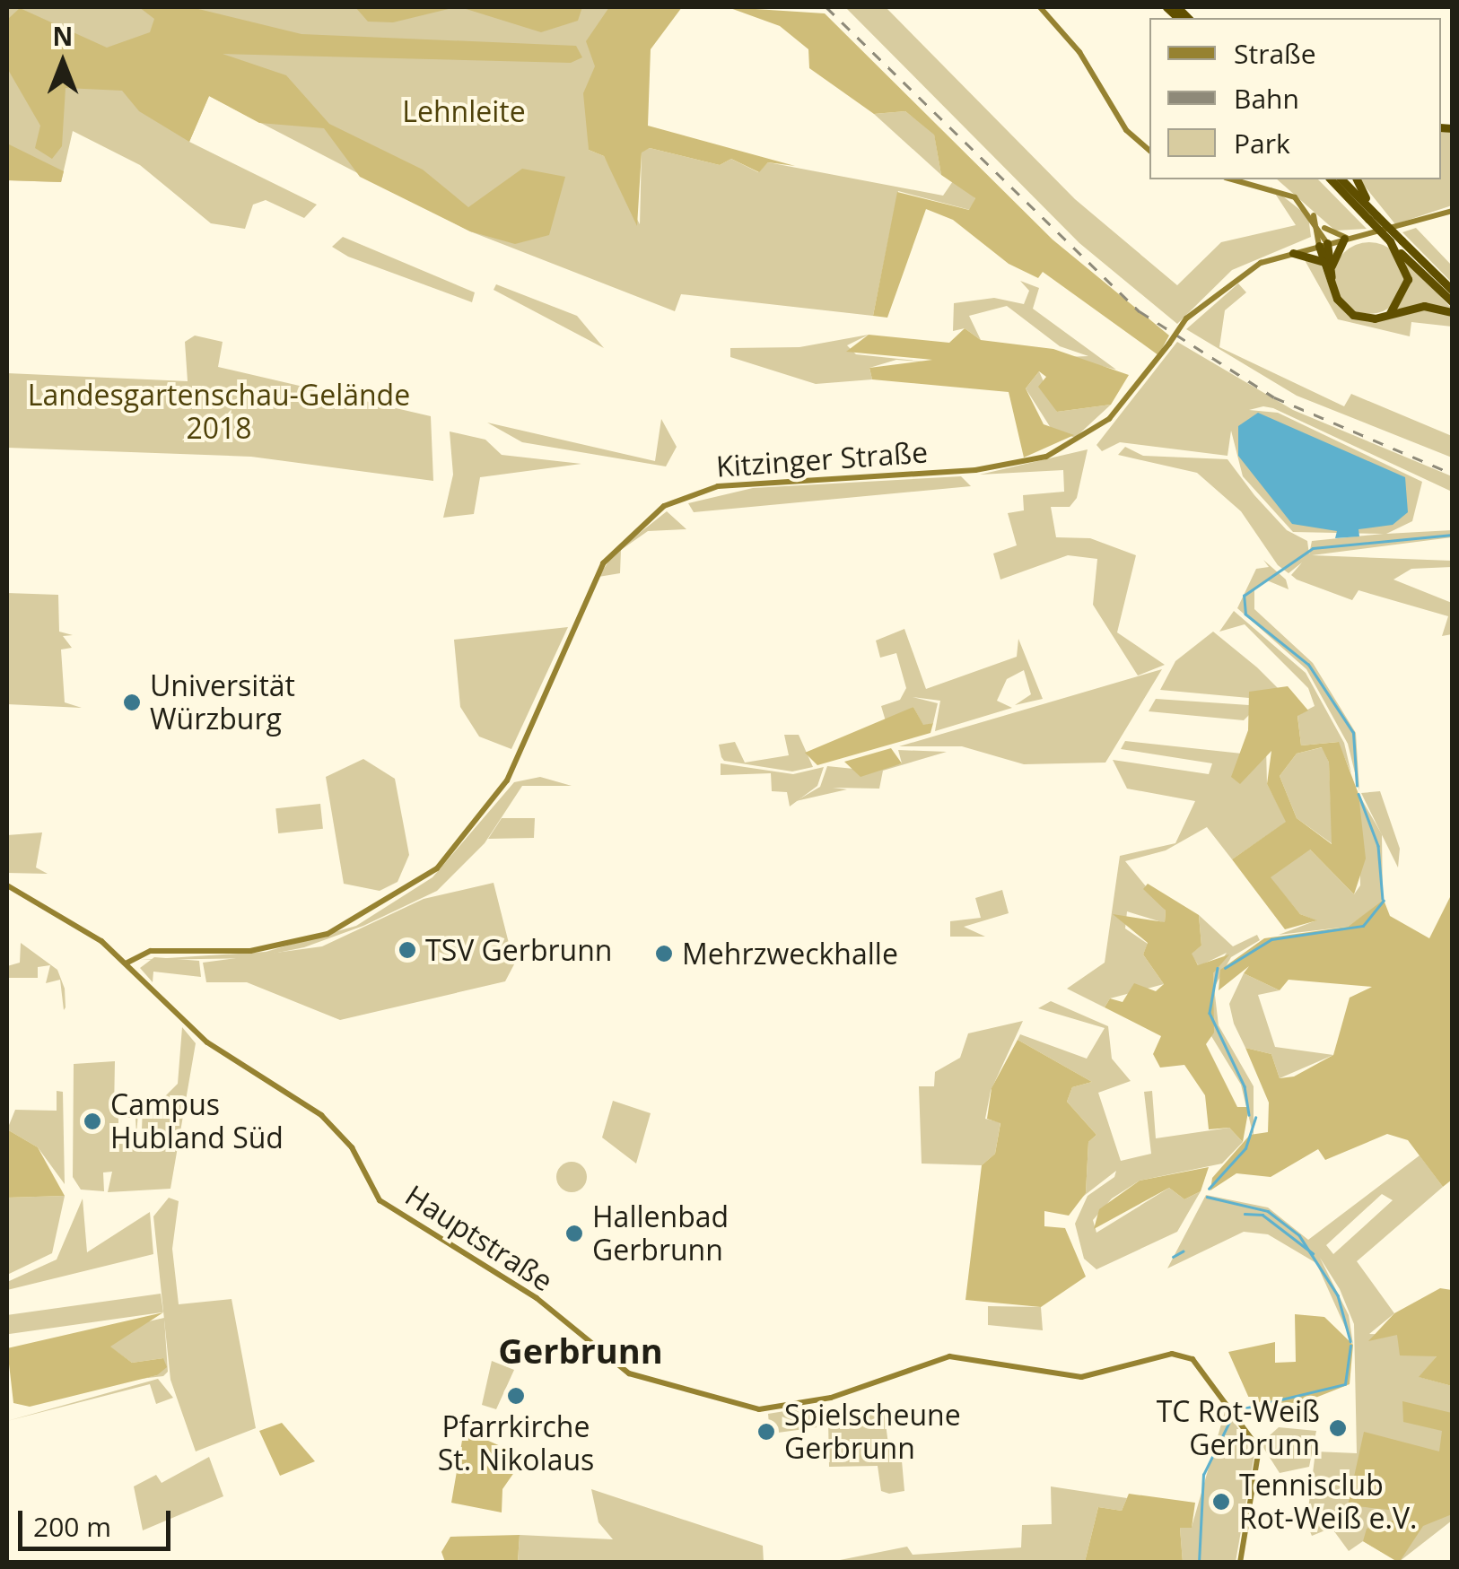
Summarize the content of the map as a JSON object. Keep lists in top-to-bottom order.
{
  "streets": {
    "street": ["Kitzinger Straße", "Hauptstraße"]
  },
  "crossings": [
    ["Kitzinger Straße", "Hauptstraße"]
  ],
  "districts": ["Gerbrunn"],
  "parks": ["Lehnleite", "Landesgartenschau-Gelände 2018"],
  "places": [
    "Universität Würzburg",
    "TSV Gerbrunn",
    "Mehrzweckhalle",
    "Campus Hubland Süd",
    "Hallenbad Gerbrunn",
    "Pfarrkirche St. Nikolaus",
    "TC Rot-Weiß Gerbrunn",
    "Spielscheune Gerbrunn",
    "Tennisclub Rot-Weiß e.V."
  ],
  "legend": ["Straße", "Bahn", "Park"],
  "scale_bar": "200 m",
  "north": "top"
}
